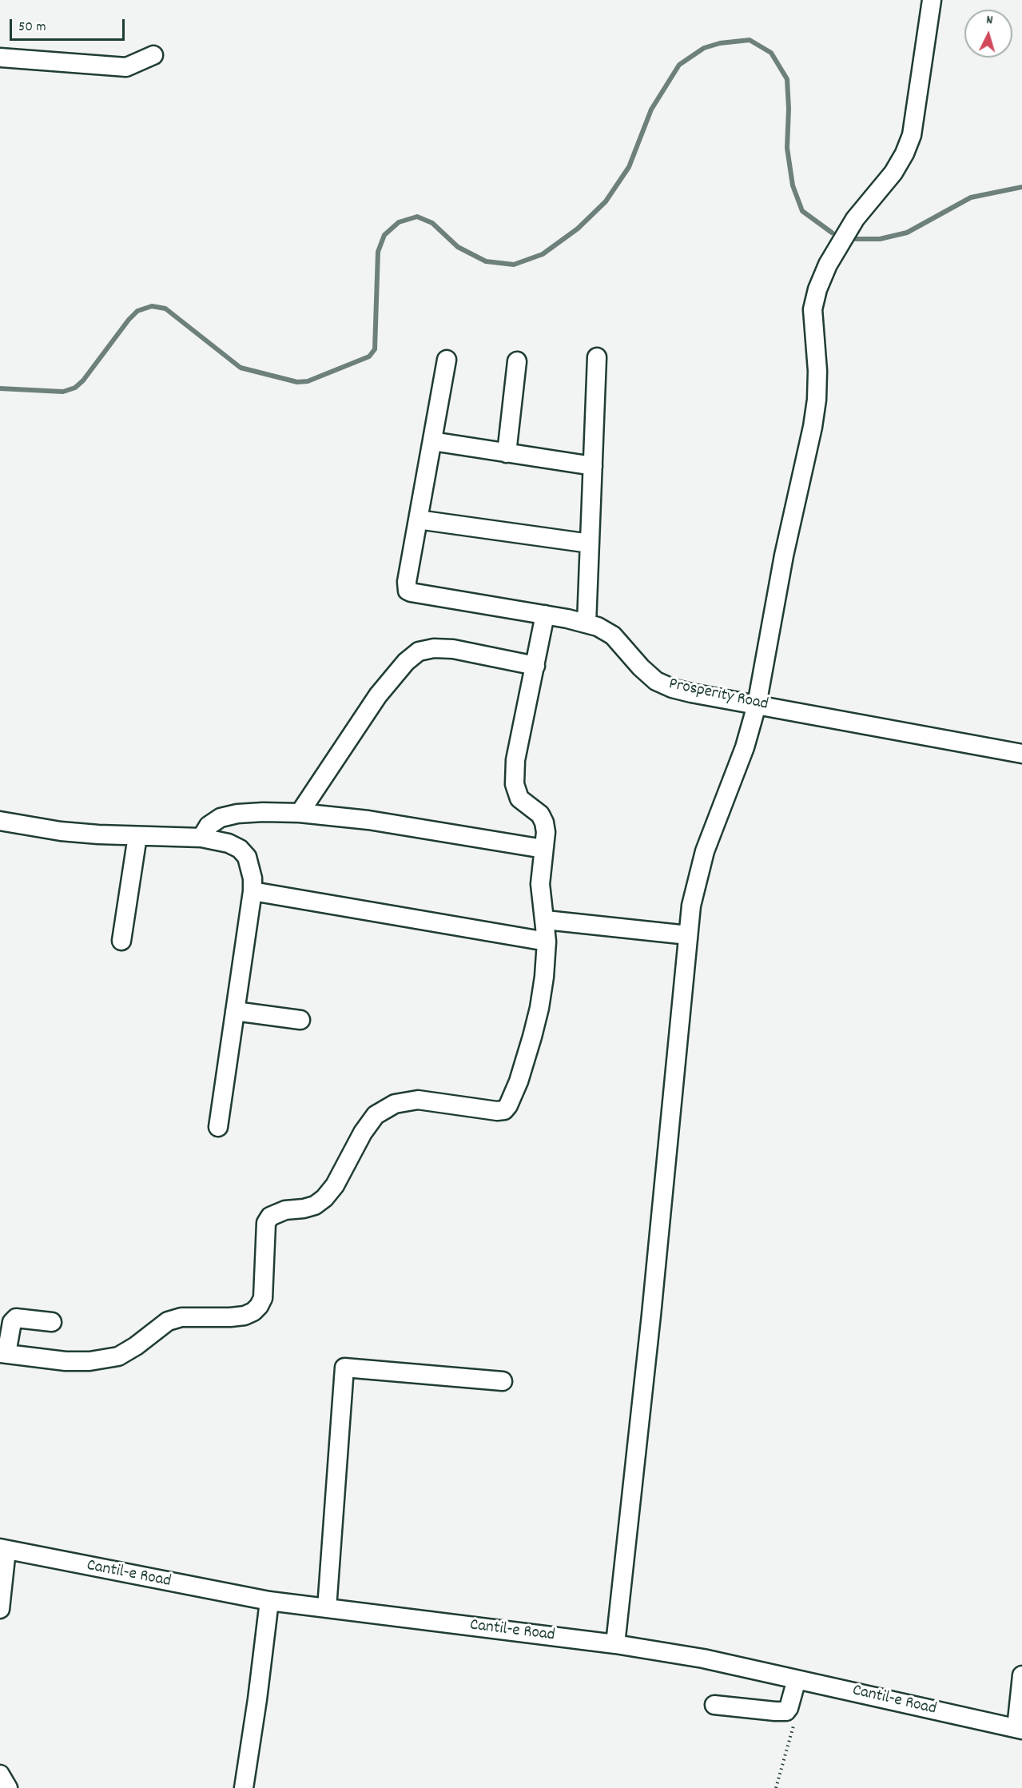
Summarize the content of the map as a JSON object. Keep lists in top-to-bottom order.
{
  "streets": {
    "street": ["Prosperity Road", "Cantil-e Road"]
  },
  "scale_bar": "50 m",
  "north": "top"
}
